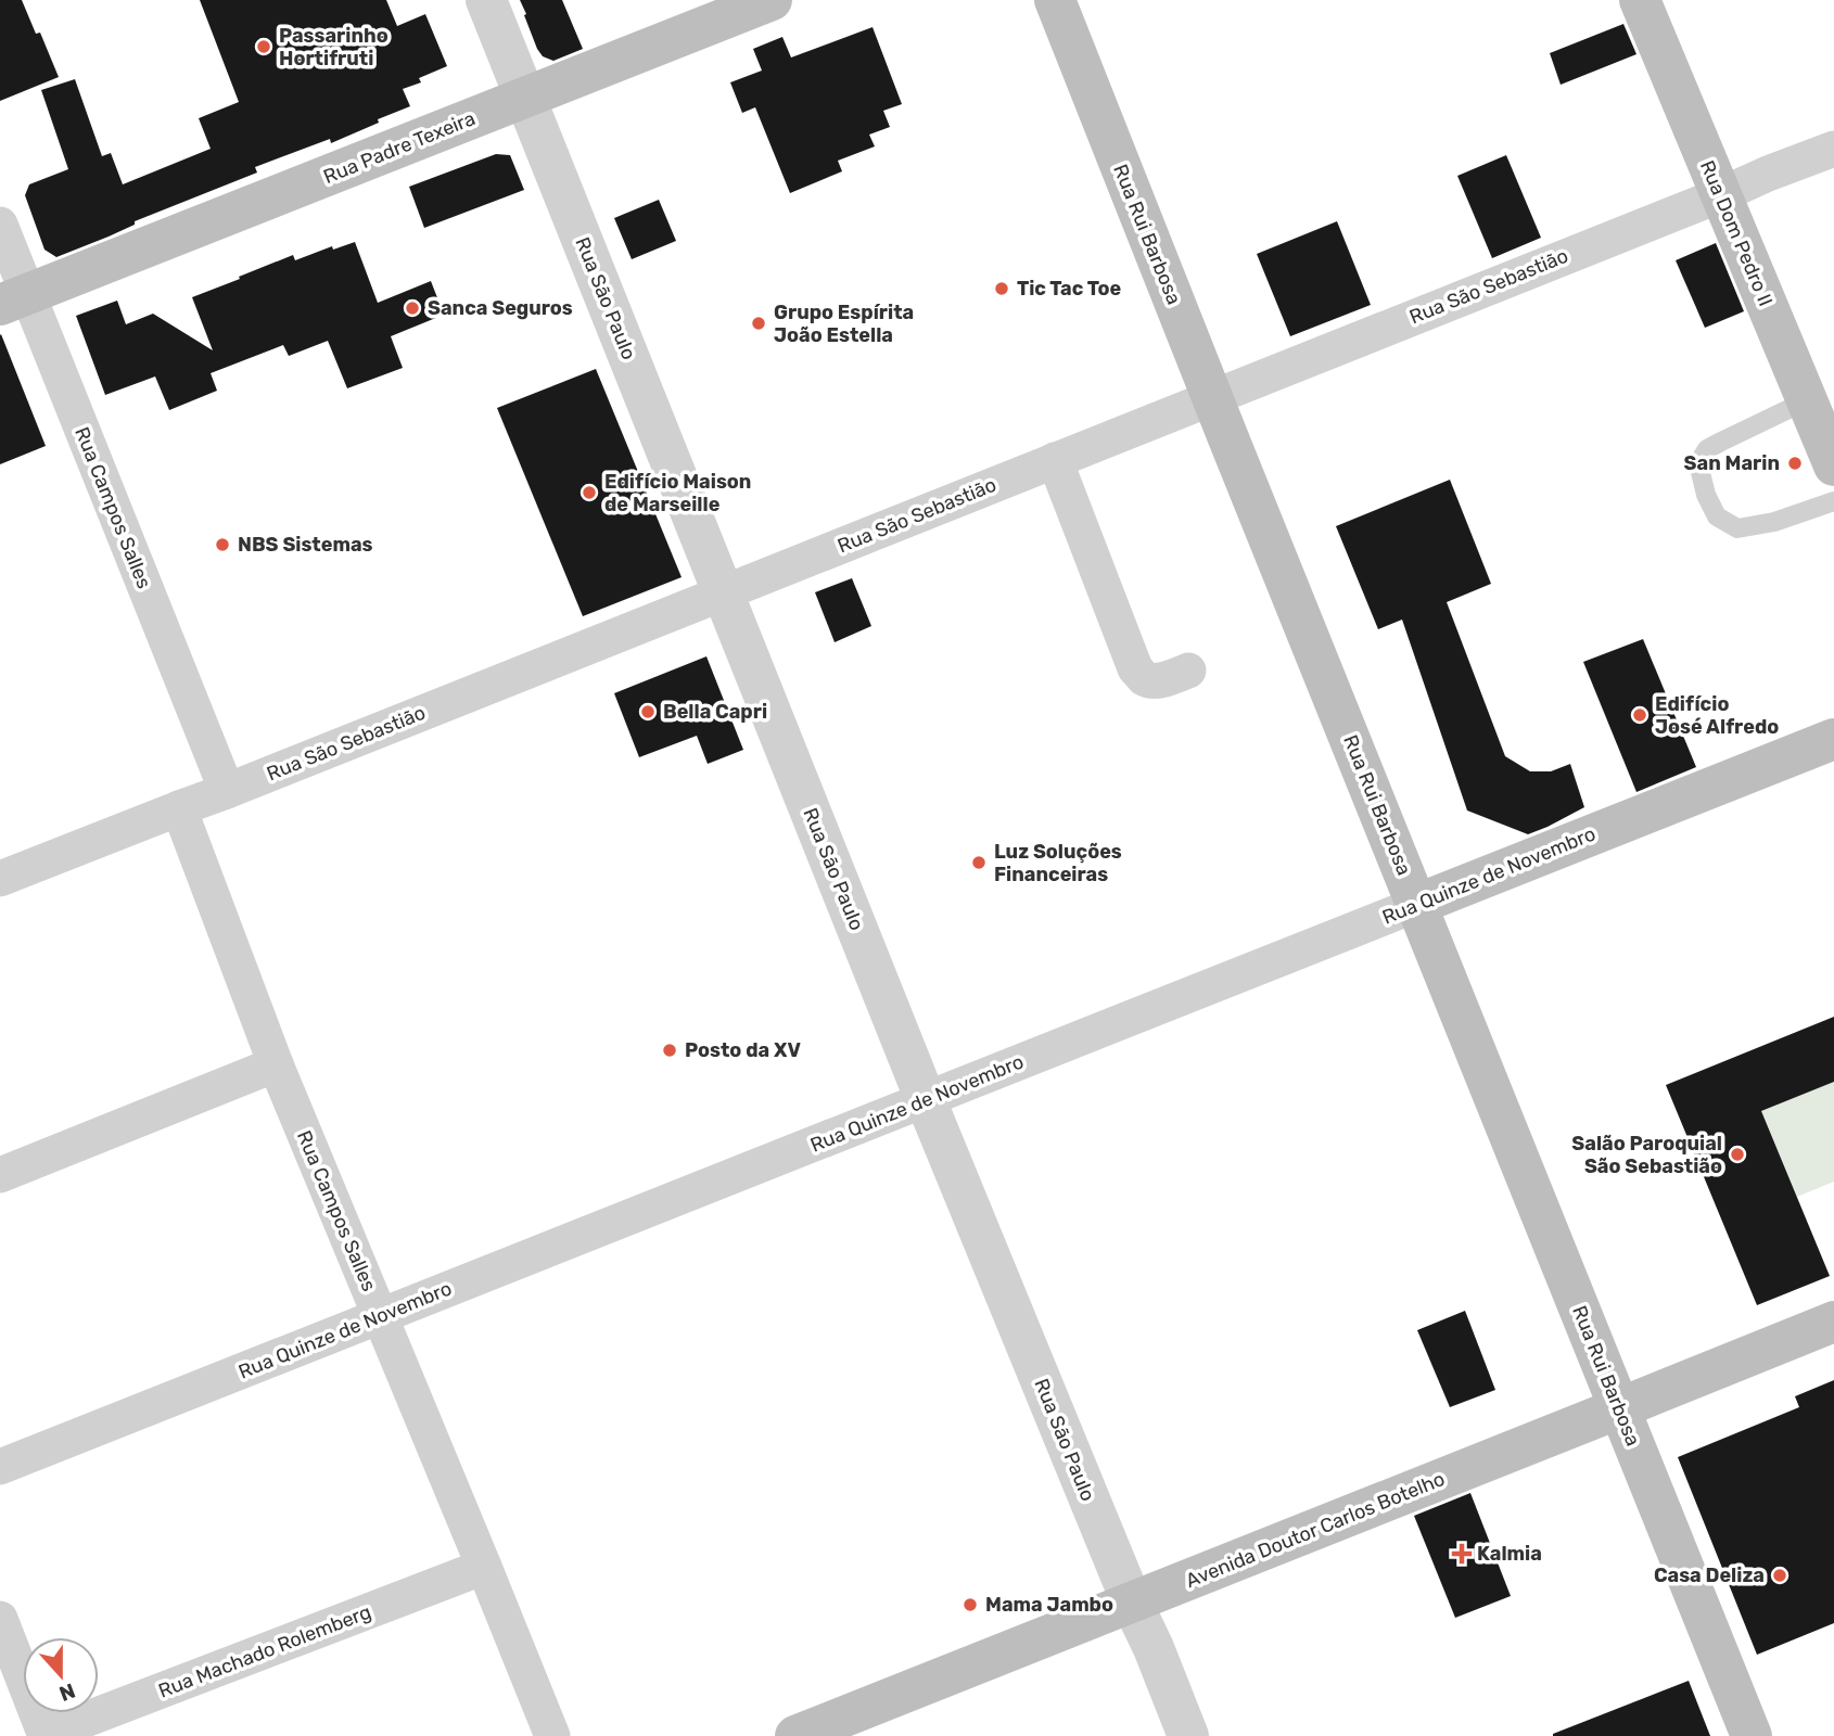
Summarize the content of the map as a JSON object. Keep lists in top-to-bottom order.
{
  "streets": {
    "main road": [
      "Rua Padre Texeira",
      "Rua Dom Pedro II",
      "Rua Rui Barbosa",
      "Rua Quinze de Novembro",
      "Avenida Doutor Carlos Botelho"
    ],
    "street": [
      "Rua São Sebastião",
      "Rua São Paulo",
      "Rua Campos Salles",
      "Rua Machado Rolemberg"
    ]
  },
  "crossings": [
    ["Rua Padre Texeira", "Rua São Paulo"],
    ["Rua Padre Texeira", "Rua Campos Salles"],
    ["Rua Dom Pedro II", "Rua São Sebastião"],
    ["Rua Rui Barbosa", "Rua São Sebastião"],
    ["Rua Rui Barbosa", "Rua Quinze de Novembro"],
    ["Rua Rui Barbosa", "Avenida Doutor Carlos Botelho"],
    ["Rua São Sebastião", "Rua São Paulo"],
    ["Rua São Sebastião", "Rua Campos Salles"],
    ["Rua São Paulo", "Rua Quinze de Novembro"],
    ["Rua São Paulo", "Avenida Doutor Carlos Botelho"],
    ["Rua Campos Salles", "Rua Quinze de Novembro"],
    ["Rua Campos Salles", "Rua Machado Rolemberg"]
  ],
  "places": {
    "other": [
      "Passarinho Hortifruti",
      "Tic Tac Toe",
      "Sanca Seguros",
      "Grupo Espírita João Estella",
      "San Marin",
      "Edifício Maison de Marseille",
      "NBS Sistemas",
      "Bella Capri",
      "Edifício José Alfredo",
      "Luz Soluções Financeiras",
      "Posto da XV",
      "Salão Paroquial São Sebastião",
      "Casa Deliza",
      "Mama Jambo"
    ],
    "health": ["Kalmia"]
  },
  "north": "bottom"
}
